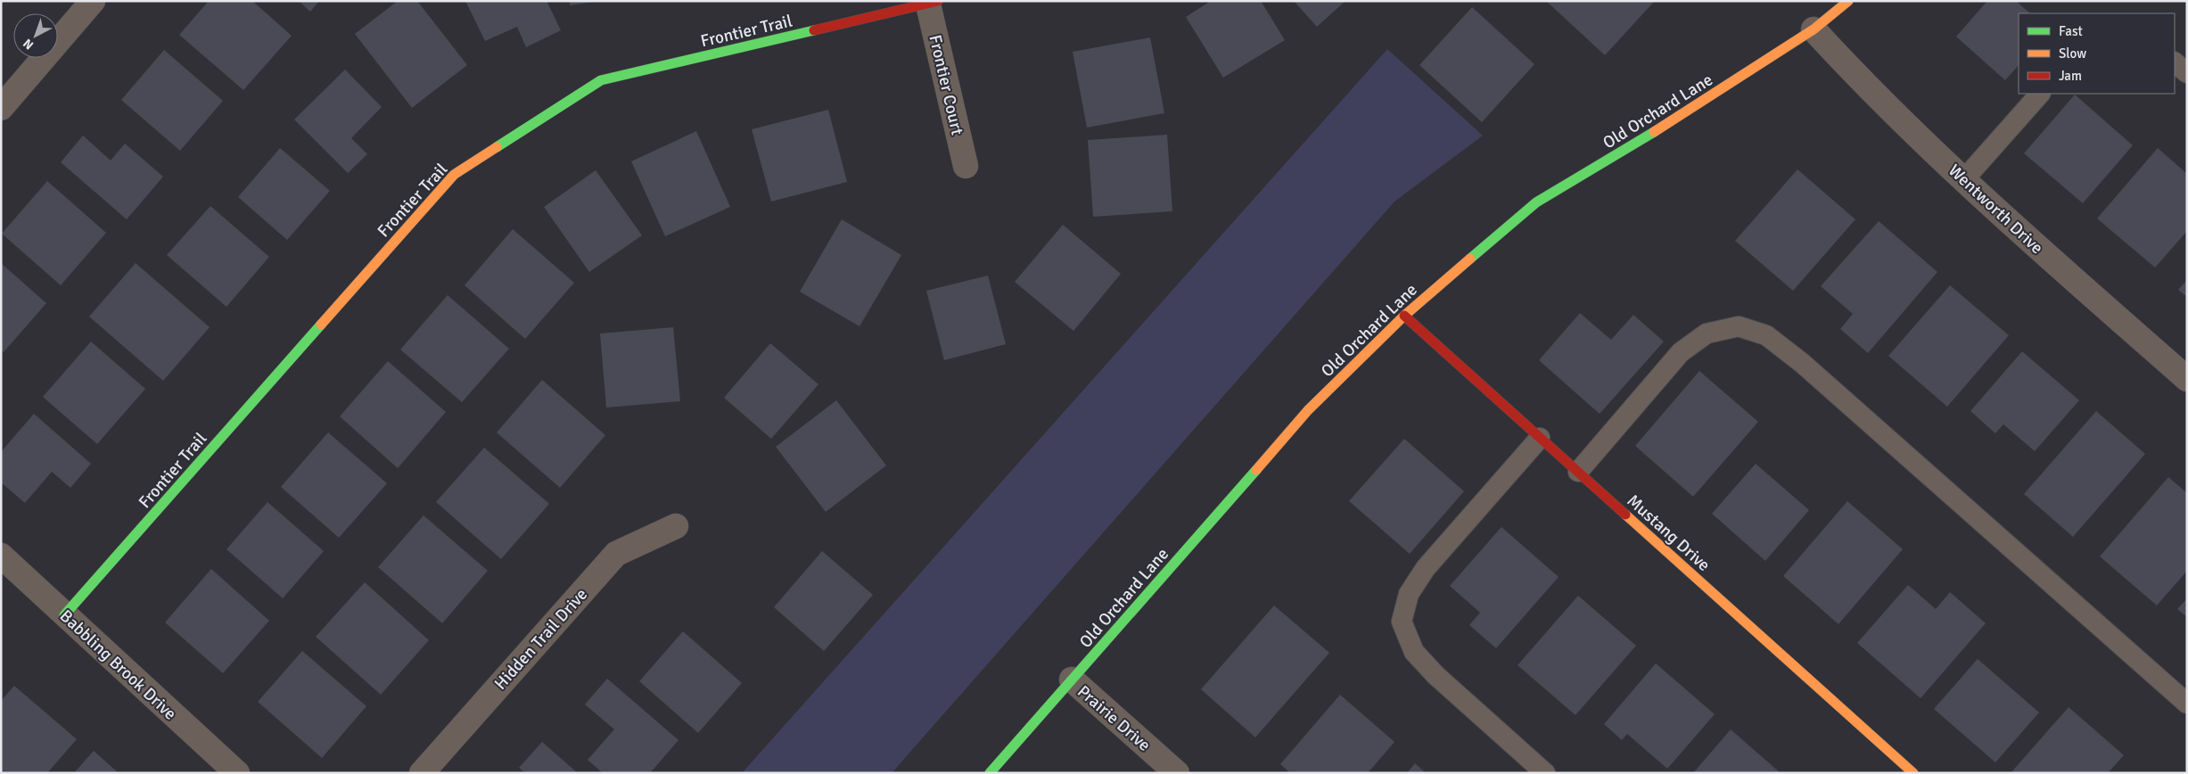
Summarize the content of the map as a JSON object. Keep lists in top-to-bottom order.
{
  "streets": {
    "street": [
      "Frontier Trail",
      "Frontier Court",
      "Old Orchard Lane",
      "Wentworth Drive",
      "Mustang Drive",
      "Hidden Trail Drive",
      "Babbling Brook Drive",
      "Prairie Drive"
    ]
  },
  "crossings": [
    ["Frontier Trail", "Frontier Court"],
    ["Frontier Trail", "Babbling Brook Drive"],
    ["Old Orchard Lane", "Wentworth Drive"],
    ["Old Orchard Lane", "Mustang Drive"],
    ["Old Orchard Lane", "Prairie Drive"]
  ],
  "legend": ["Fast", "Slow", "Jam"],
  "north": "bottom left"
}
